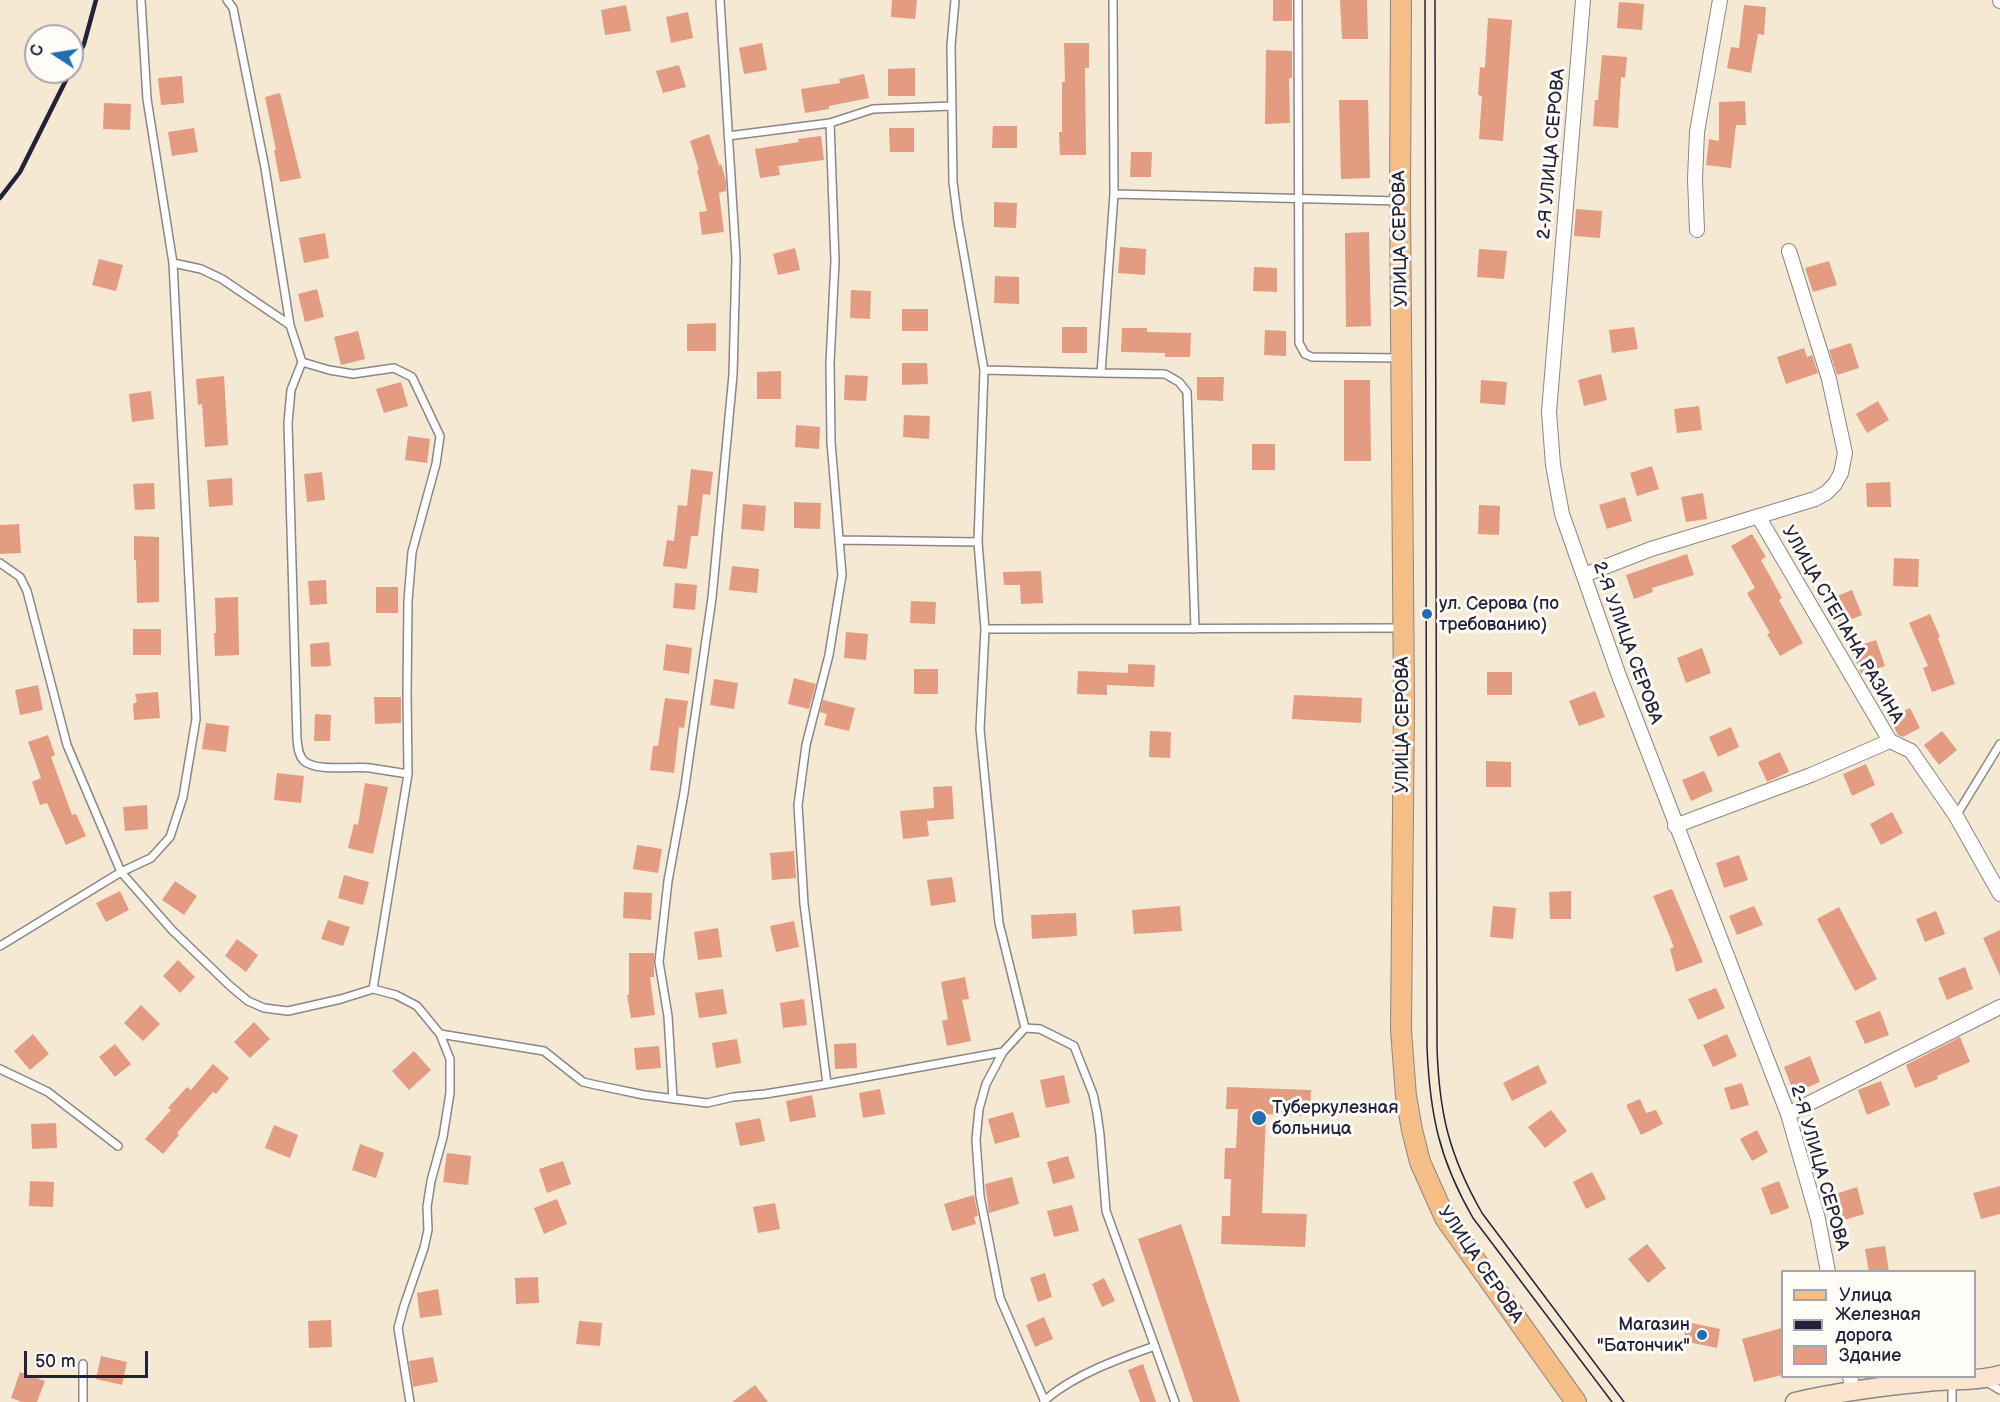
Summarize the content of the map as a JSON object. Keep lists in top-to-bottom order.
{
  "streets": {
    "main road": ["УЛИЦА СЕРОВА"],
    "street": ["2-Я УЛИЦА СЕРОВА", "УЛИЦА СТЕПАНА РАЗИНА"]
  },
  "places": ["ул. Серова (по требованию)", "Туберкулезная больница", "Магазин \"Батончик\""],
  "legend": ["Улица", "Железная дорога", "Здание"],
  "scale_bar": "50 m",
  "north": "left"
}
